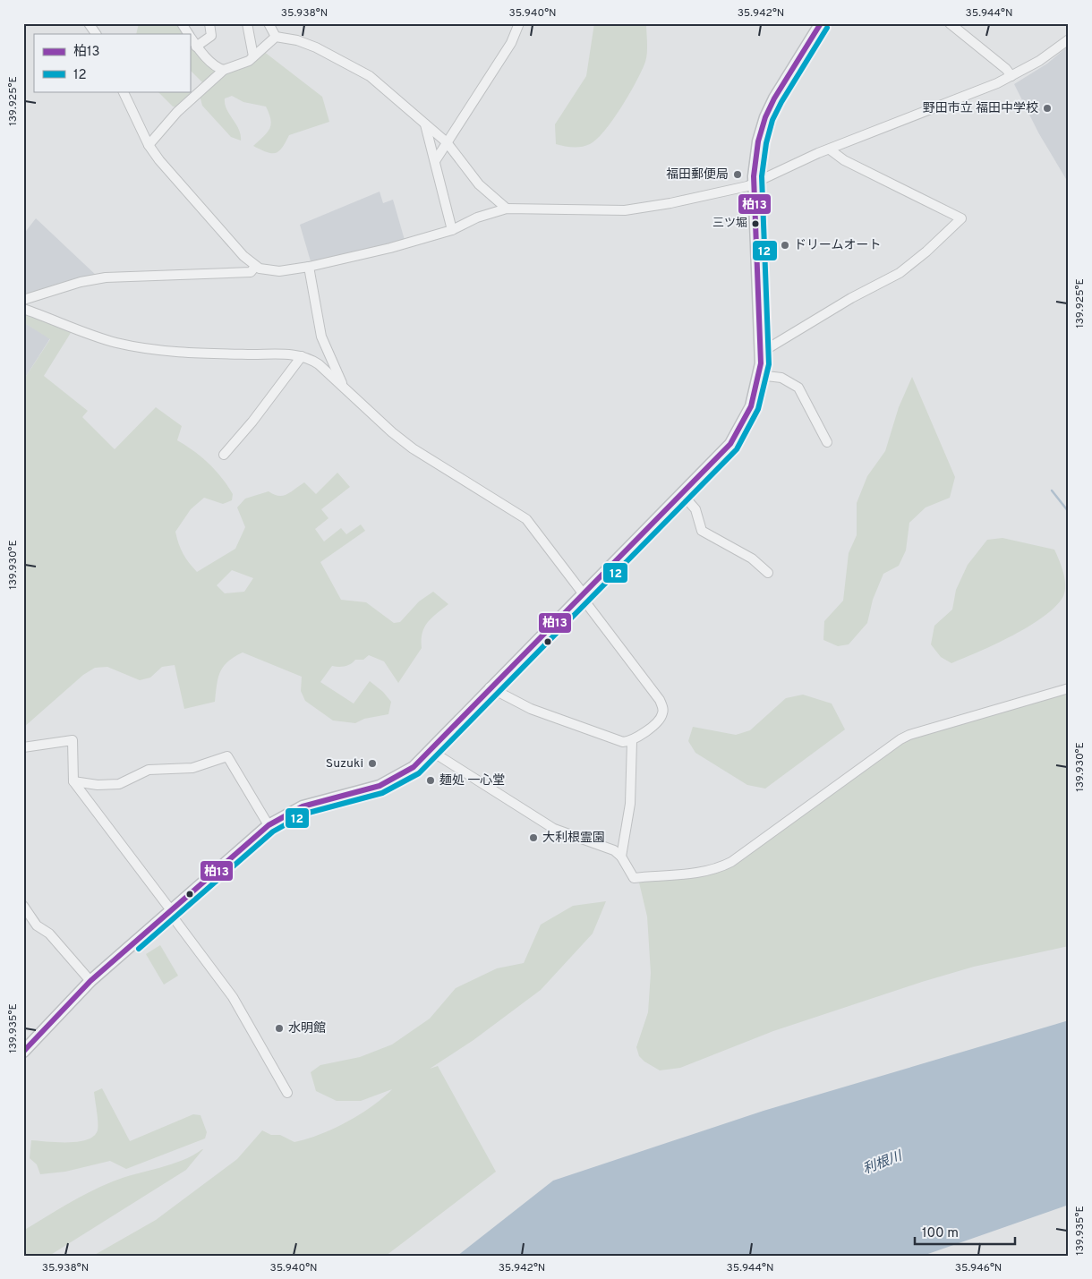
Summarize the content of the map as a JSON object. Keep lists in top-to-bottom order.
{
  "water": ["利根川"],
  "places": [
    "野田市立 福田中学校",
    "福田郵便局",
    "三ツ堀",
    "ドリームオート",
    "Suzuki",
    "麺処 一心堂",
    "大利根霊園",
    "水明館"
  ],
  "lines": ["transit line 柏13", "transit line 12"],
  "legend": ["柏13", "12"],
  "scale_bar": "100 m",
  "coordinates": [
    "35.938°N",
    "35.940°N",
    "35.942°N",
    "35.944°N",
    "139.925°E",
    "139.930°E",
    "139.935°E",
    "35.946°N"
  ]
}
